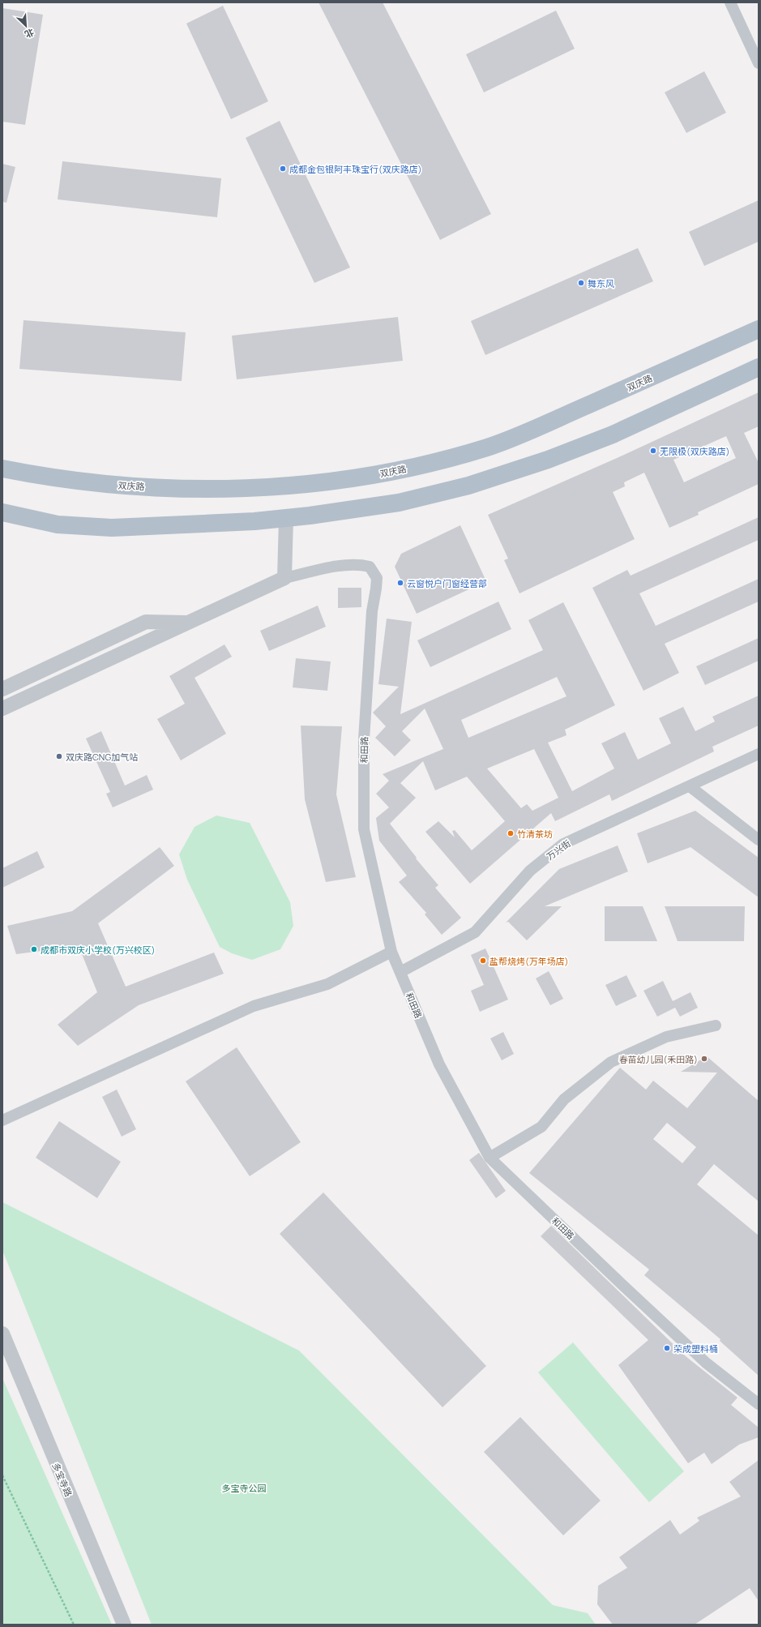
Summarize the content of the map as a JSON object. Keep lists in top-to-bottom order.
{
  "streets": {
    "main road": ["双庆路"],
    "street": ["和田路", "万兴街", "多宝寺路"]
  },
  "crossings": [
    ["和田路", "万兴街"]
  ],
  "parks": ["多宝寺公园"],
  "places": [
    "成都金包银阿丰珠宝行(双庆路店)",
    "舞东风",
    "无限极(双庆路店)",
    "云窗悦户门窗经营部",
    "双庆路CNG加气站",
    "竹清茶坊",
    "成都市双庆小学校(万兴校区)",
    "盐帮烧烤(万年场店)",
    "春苗幼儿园(禾田路)",
    "荣成塑料桶"
  ],
  "north": "bottom right"
}
